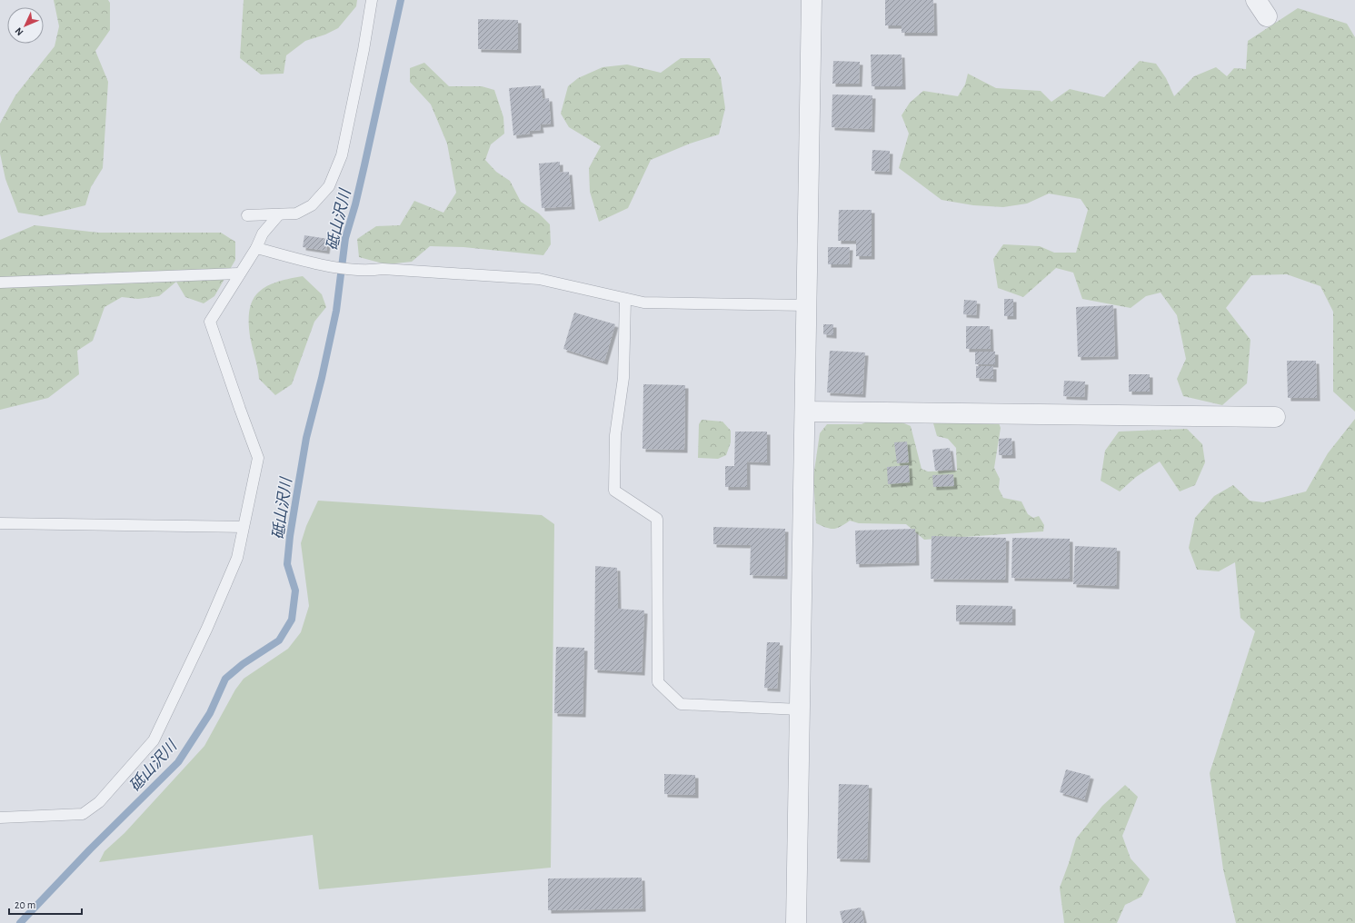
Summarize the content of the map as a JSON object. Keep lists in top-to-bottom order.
{
  "water": ["砥山沢川"],
  "scale_bar": "20 m",
  "north": "bottom left"
}
